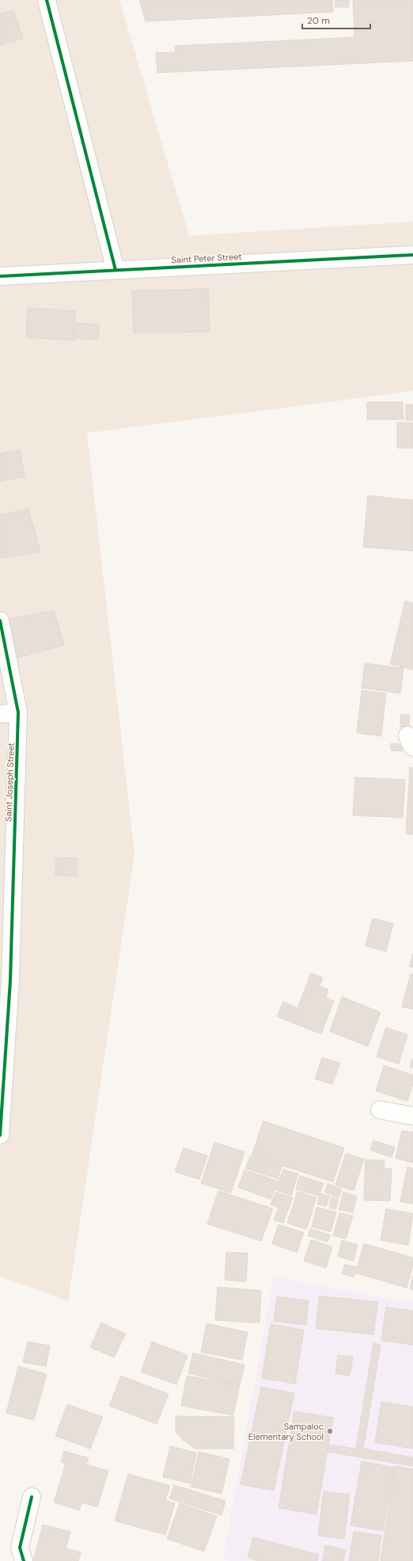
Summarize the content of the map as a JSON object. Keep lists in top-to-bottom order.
{
  "streets": {
    "street": ["Saint Peter Street", "Saint Joseph Street"]
  },
  "places": ["Sampaloc Elementary School"],
  "scale_bar": "20 m"
}
